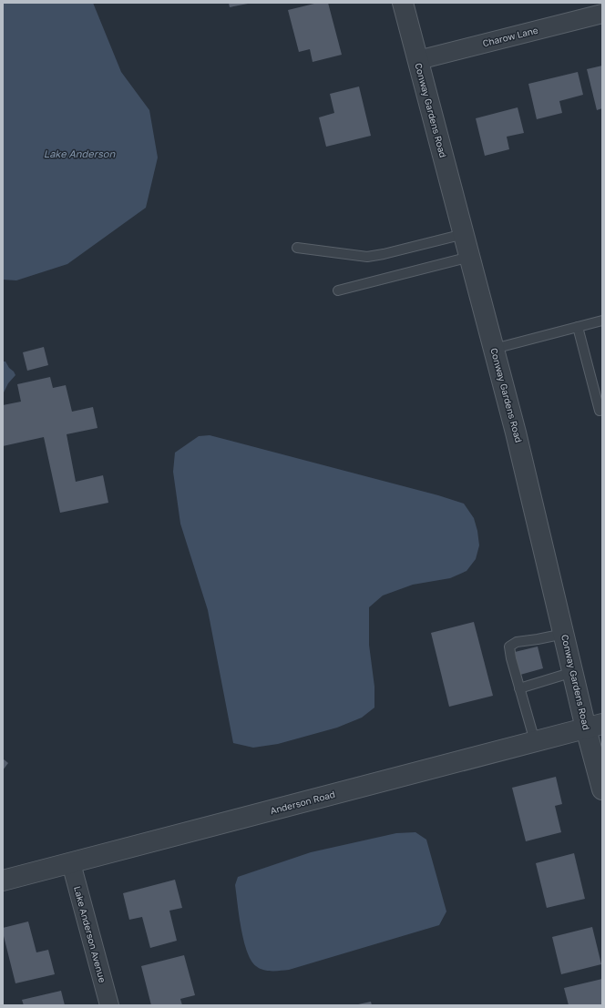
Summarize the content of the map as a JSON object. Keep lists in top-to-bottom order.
{
  "streets": {
    "street": [
      "Charow Lane",
      "Conway Gardens Road",
      "Anderson Road",
      "Lake Anderson Avenue"
    ]
  },
  "crossings": [
    ["Charow Lane", "Conway Gardens Road"],
    ["Conway Gardens Road", "Anderson Road"],
    ["Anderson Road", "Lake Anderson Avenue"]
  ],
  "water": ["Lake Anderson"]
}
